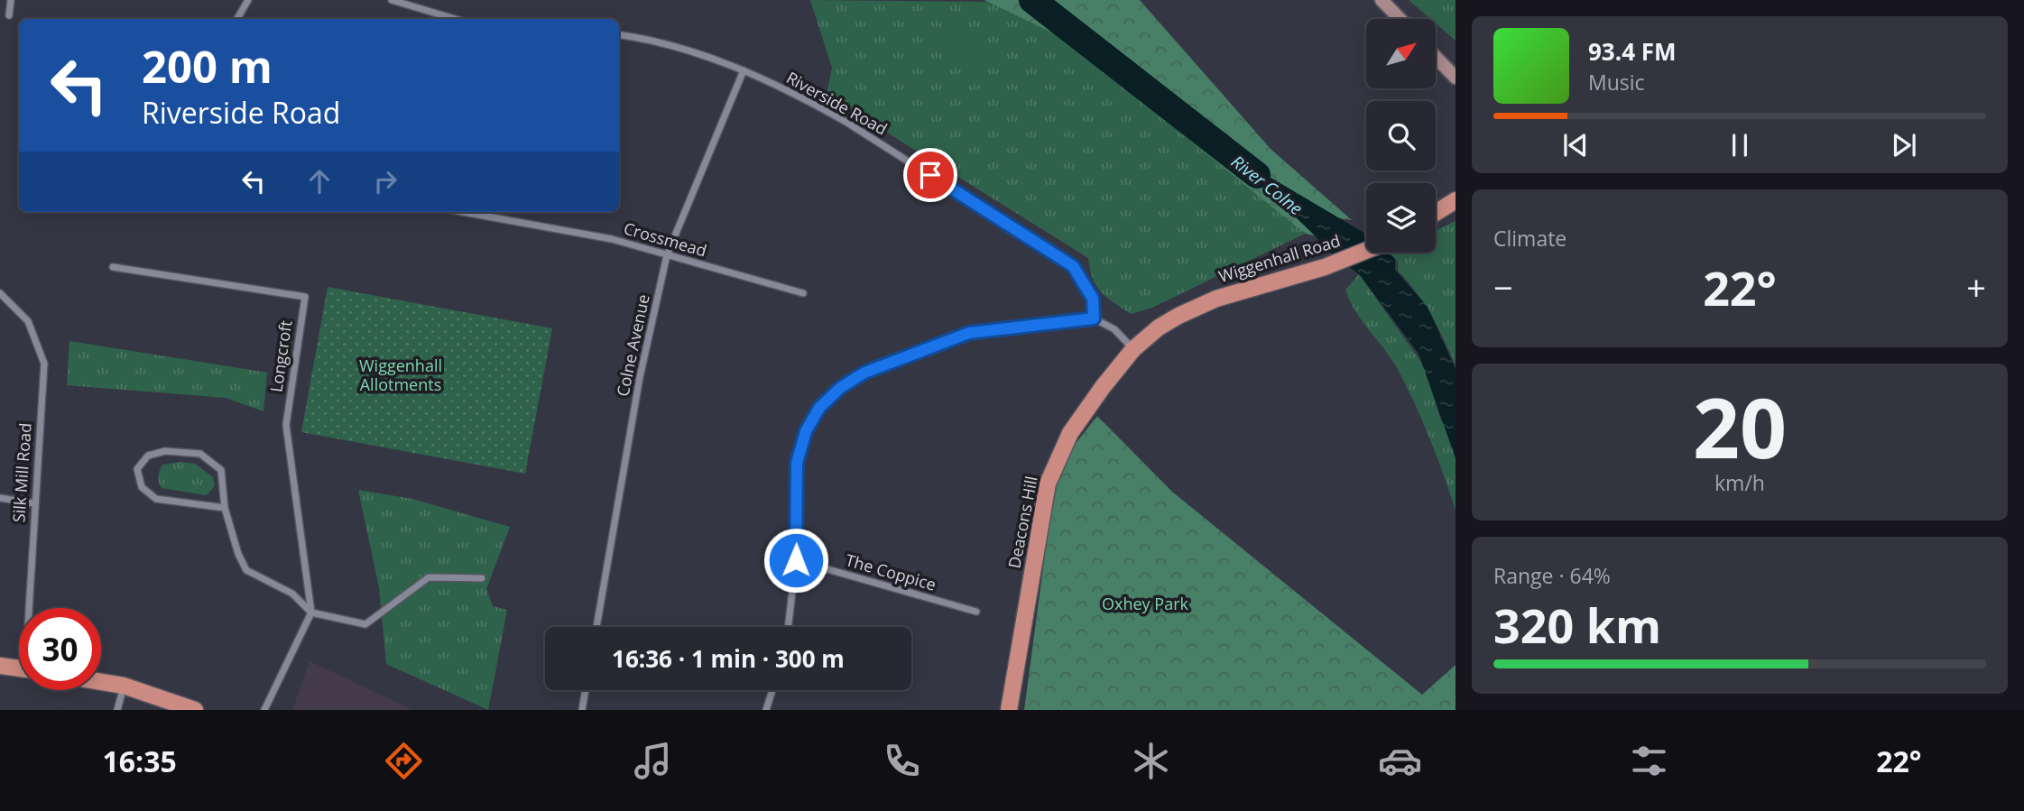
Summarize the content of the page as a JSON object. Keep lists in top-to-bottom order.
{
  "streets": {
    "main road": ["Wiggenhall Road", "Deacons Hill"],
    "street": [
      "Riverside Road",
      "Crossmead",
      "Colne Avenue",
      "Longcroft",
      "Silk Mill Road",
      "The Coppice"
    ]
  },
  "crossings": [
    ["Riverside Road", "Colne Avenue"],
    ["Crossmead", "Colne Avenue"],
    ["Wiggenhall Road", "Deacons Hill"]
  ],
  "water": ["River Colne"],
  "parks": ["Wiggenhall Allotments", "Oxhey Park"],
  "north": "top right",
  "page": {
    "turn": ["200 m", "Riverside Road"],
    "song": ["93.4 FM", "Music"],
    "tile": [
      "Climate",
      ["20", "km/h"],
      ["Range · 64%", "320 km"]
    ],
    "heat": ["−", "22°", "+"],
    "limit": "30",
    "trip": "16:36 · 1 min · 300 m",
    "tabs": ["16:35", "22°"]
  }
}
